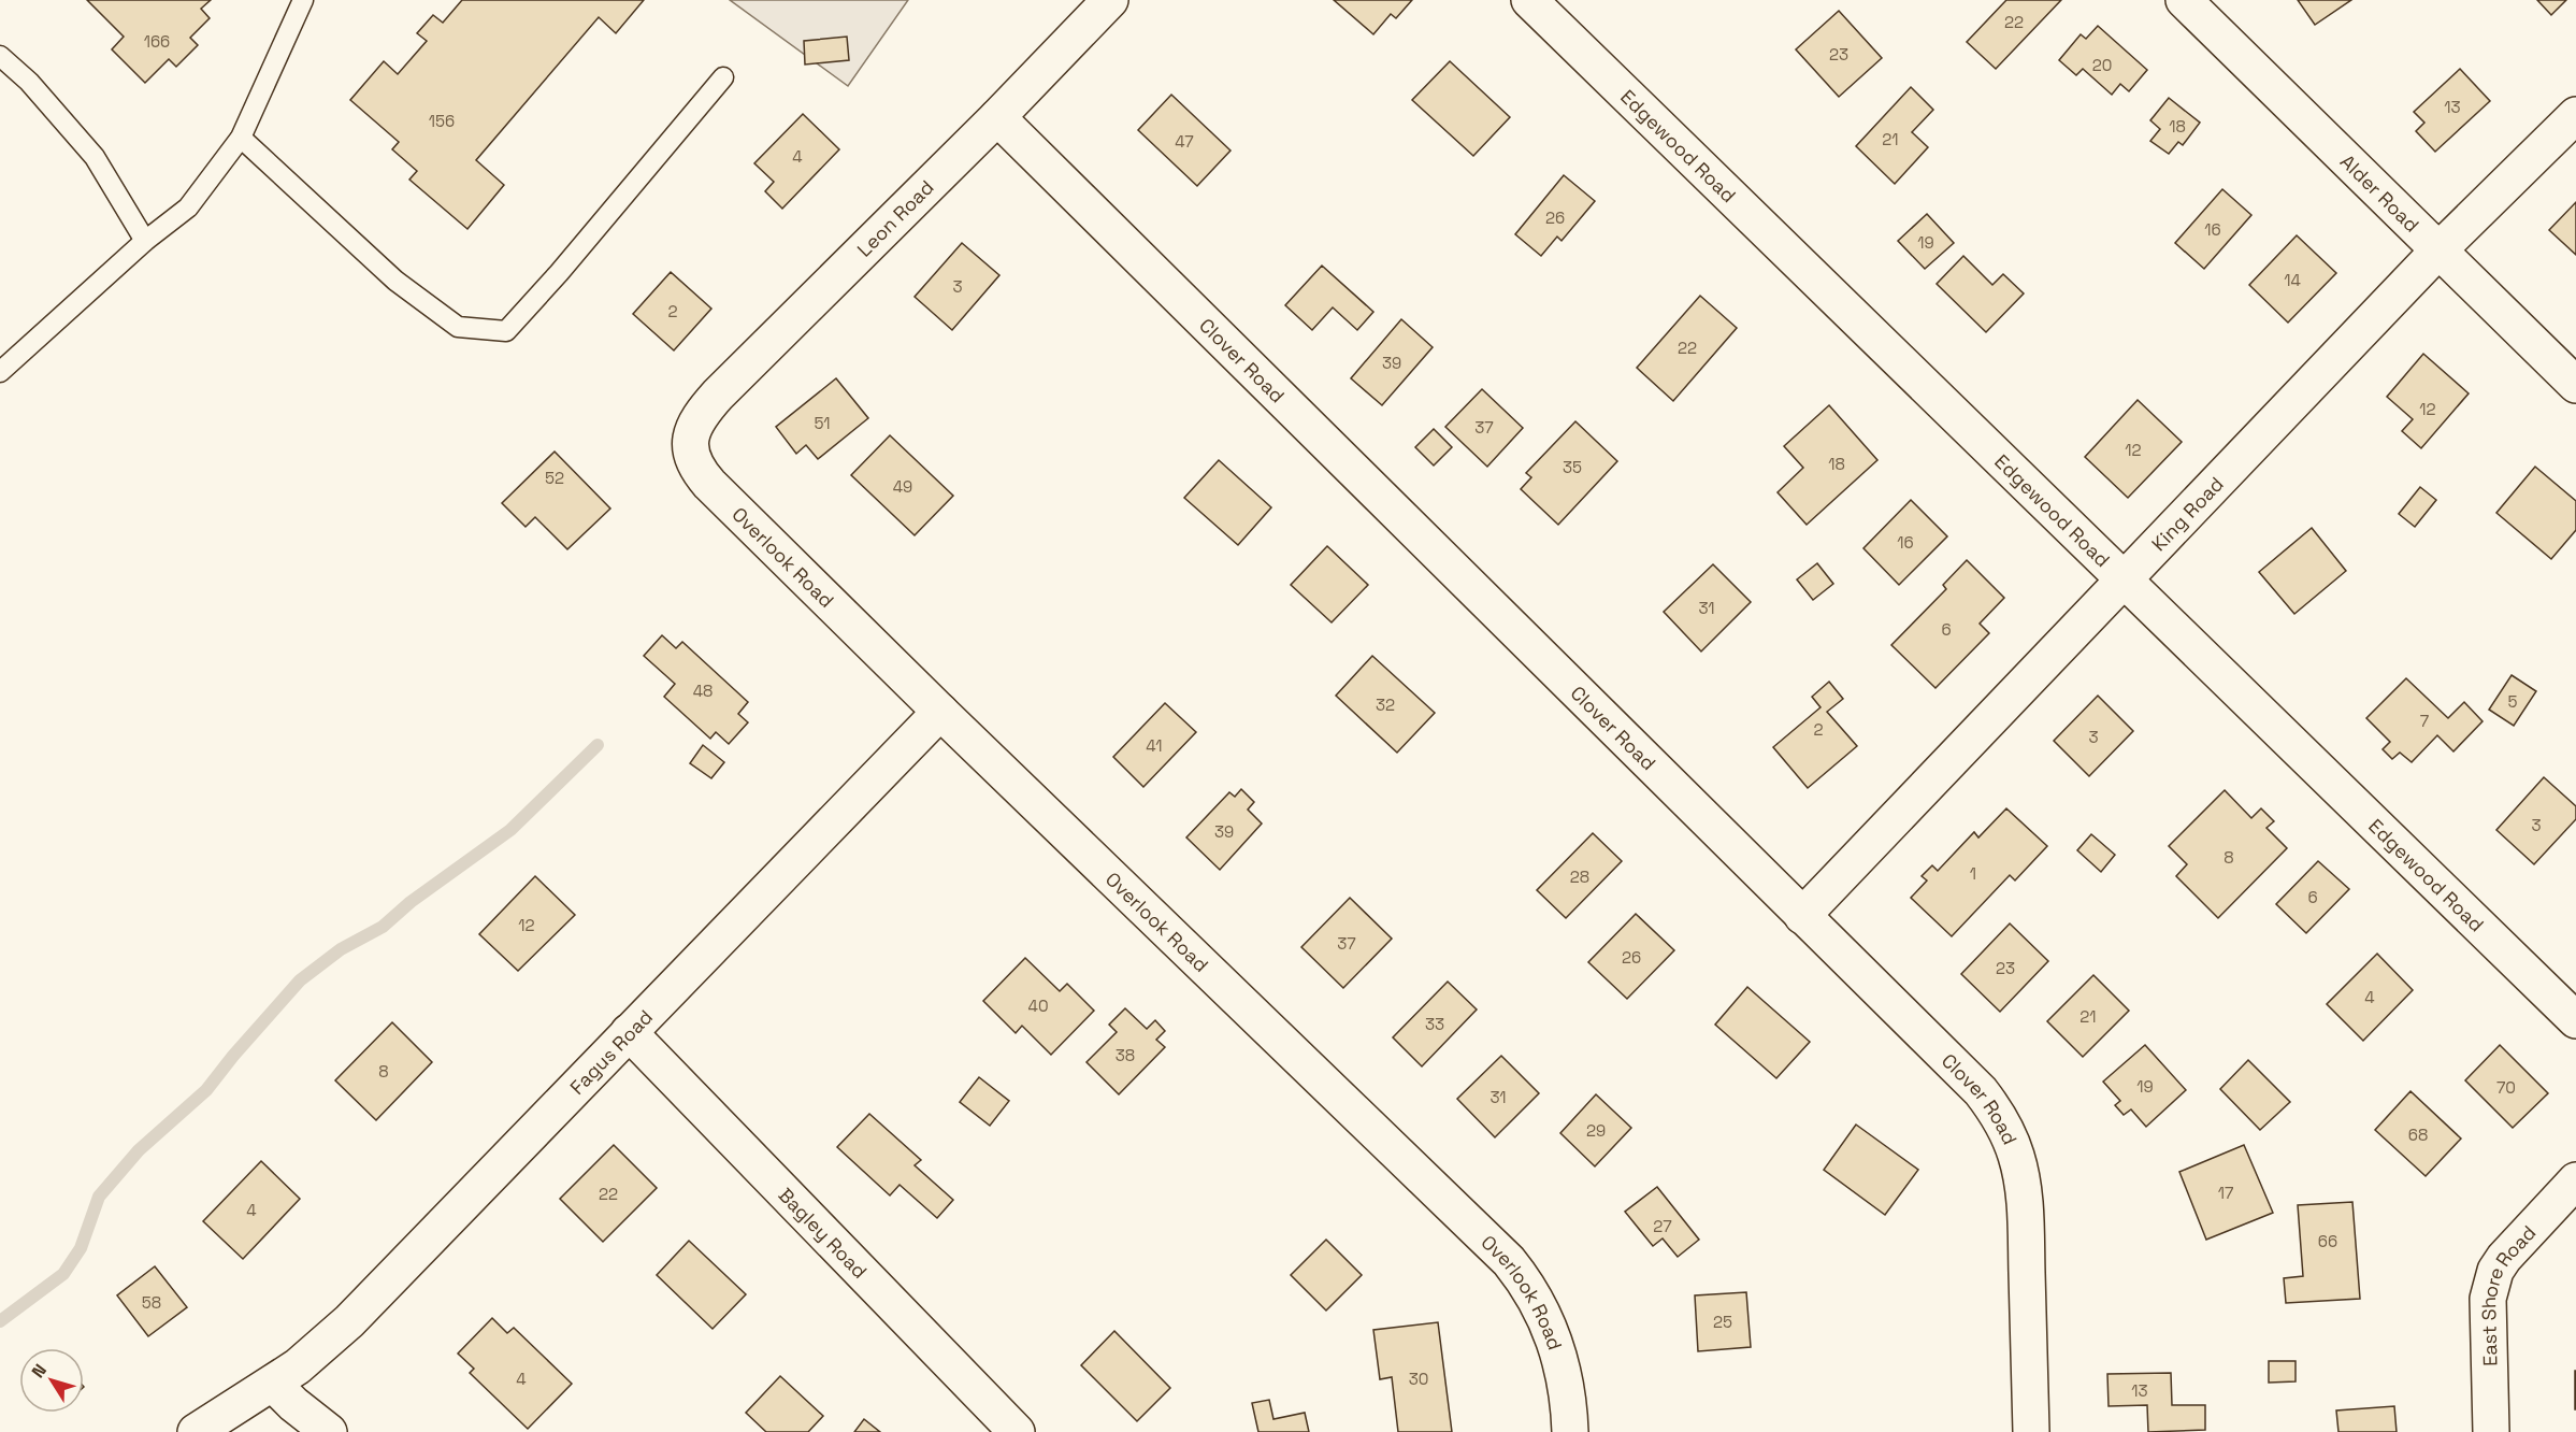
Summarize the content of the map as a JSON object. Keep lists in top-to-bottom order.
{
  "streets": {
    "street": [
      "Edgewood Road",
      "Alder Road",
      "Leon Road",
      "Clover Road",
      "King Road",
      "Overlook Road",
      "Fagus Road",
      "Bagley Road",
      "East Shore Road"
    ]
  },
  "crossings": [
    ["Edgewood Road", "King Road"],
    ["Alder Road", "King Road"],
    ["Leon Road", "Clover Road"],
    ["Leon Road", "Overlook Road"],
    ["Clover Road", "King Road"],
    ["Overlook Road", "Fagus Road"],
    ["Fagus Road", "Bagley Road"]
  ],
  "house_numbers": [
    "22",
    "166",
    "23",
    "20",
    "13",
    "156",
    "18",
    "21",
    "47",
    "4",
    "26",
    "16",
    "19",
    "14",
    "3",
    "2",
    "22",
    "39",
    "12",
    "51",
    "37",
    "12",
    "18",
    "35",
    "52",
    "49",
    "16",
    "31",
    "6",
    "48",
    "5",
    "32",
    "7",
    "2",
    "3",
    "41",
    "3",
    "39",
    "8",
    "1",
    "28",
    "6",
    "12",
    "37",
    "26",
    "23",
    "4",
    "40",
    "21",
    "33",
    "38",
    "8",
    "19",
    "70",
    "31",
    "29",
    "68",
    "17",
    "22",
    "4",
    "27",
    "66",
    "58",
    "25",
    "4",
    "30",
    "13"
  ],
  "north": "top left"
}
